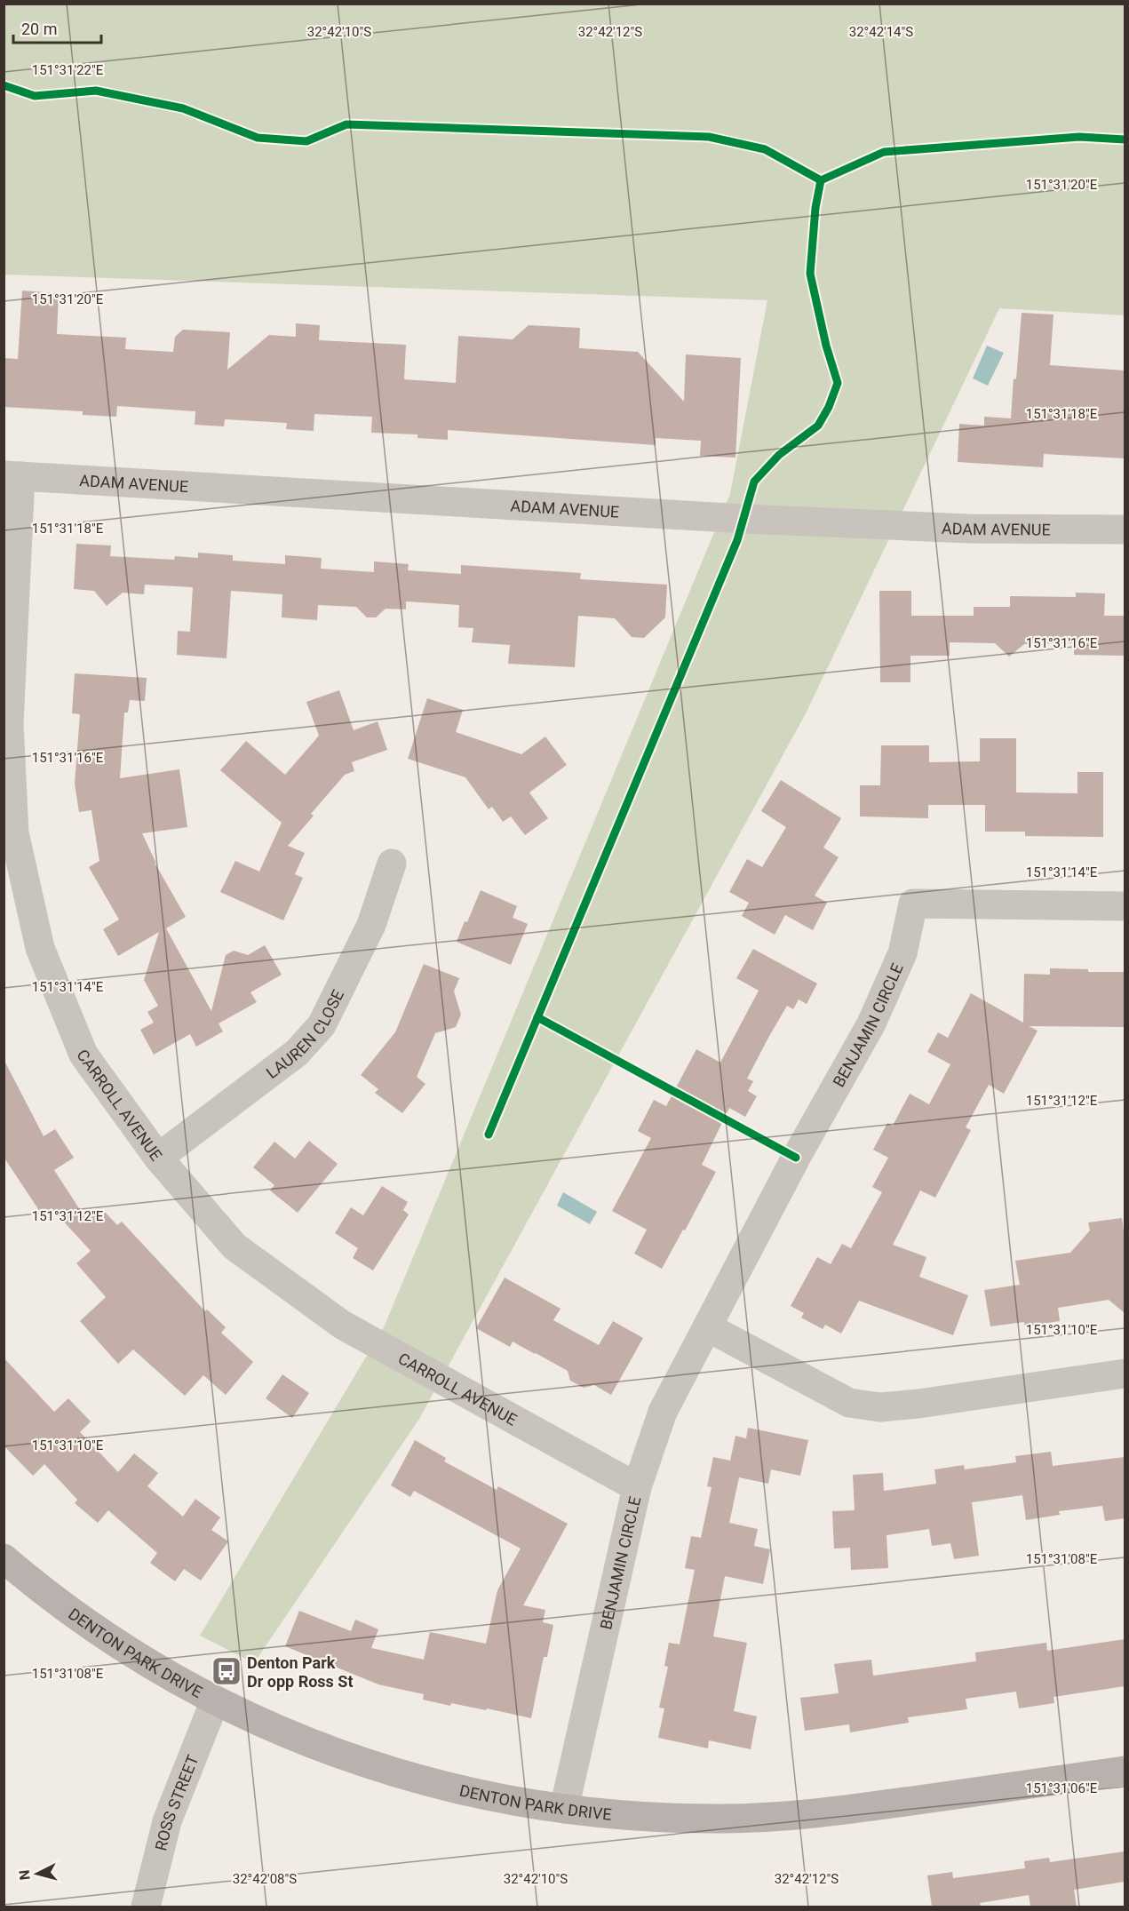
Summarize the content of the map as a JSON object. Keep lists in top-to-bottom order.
{
  "streets": {
    "main road": ["DENTON PARK DRIVE"],
    "street": [
      "ADAM AVENUE",
      "BENJAMIN CIRCLE",
      "LAUREN CLOSE",
      "CARROLL AVENUE",
      "ROSS STREET"
    ]
  },
  "crossings": [
    ["ADAM AVENUE", "CARROLL AVENUE"],
    ["BENJAMIN CIRCLE", "CARROLL AVENUE"],
    ["BENJAMIN CIRCLE", "DENTON PARK DRIVE"],
    ["LAUREN CLOSE", "CARROLL AVENUE"],
    ["DENTON PARK DRIVE", "ROSS STREET"]
  ],
  "places": {
    "bus stop": ["Denton Park Dr opp Ross St"]
  },
  "scale_bar": "20 m",
  "north": "left",
  "coordinates": [
    "32°42'10\"S",
    "32°42'12\"S",
    "32°42'14\"S",
    "151°31'22\"E",
    "151°31'20\"E",
    "151°31'18\"E",
    "151°31'16\"E",
    "151°31'14\"E",
    "151°31'12\"E",
    "151°31'10\"E",
    "151°31'08\"E",
    "151°31'06\"E",
    "32°42'08\"S"
  ]
}
